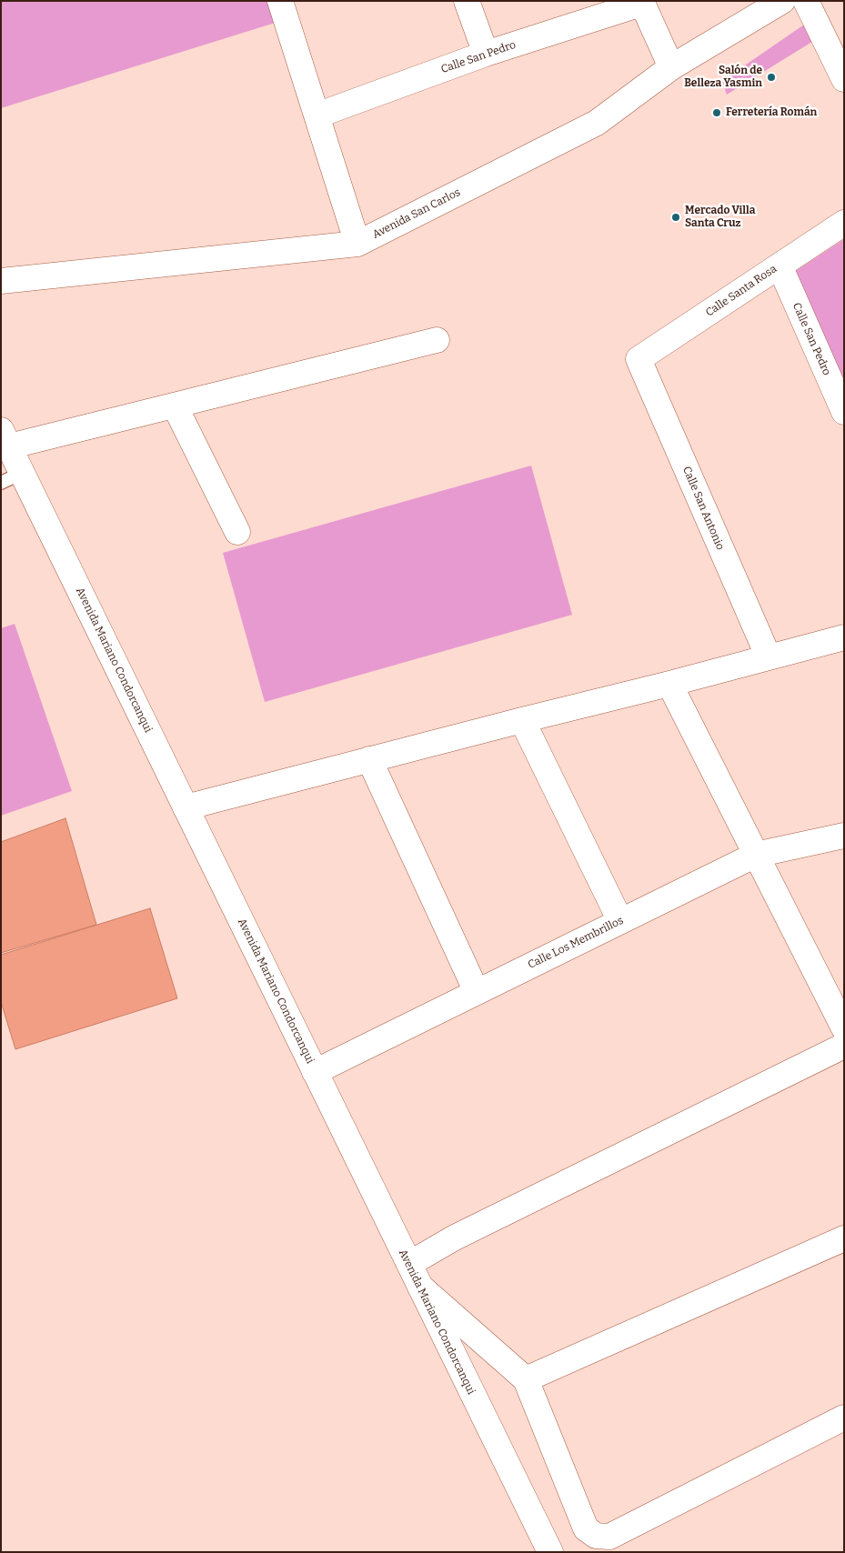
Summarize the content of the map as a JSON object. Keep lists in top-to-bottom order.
{
  "streets": {
    "street": [
      "Calle San Pedro",
      "Avenida San Carlos",
      "Calle Santa Rosa",
      "Calle San Antonio",
      "Avenida Mariano Condorcanqui",
      "Calle Los Membrillos"
    ]
  },
  "crossings": [
    ["Calle San Pedro", "Calle Santa Rosa"],
    ["Calle Santa Rosa", "Calle San Antonio"],
    ["Avenida Mariano Condorcanqui", "Calle Los Membrillos"]
  ],
  "places": ["Salón de Belleza Yasmin", "Ferretería Román", "Mercado Villa Santa Cruz"]
}
